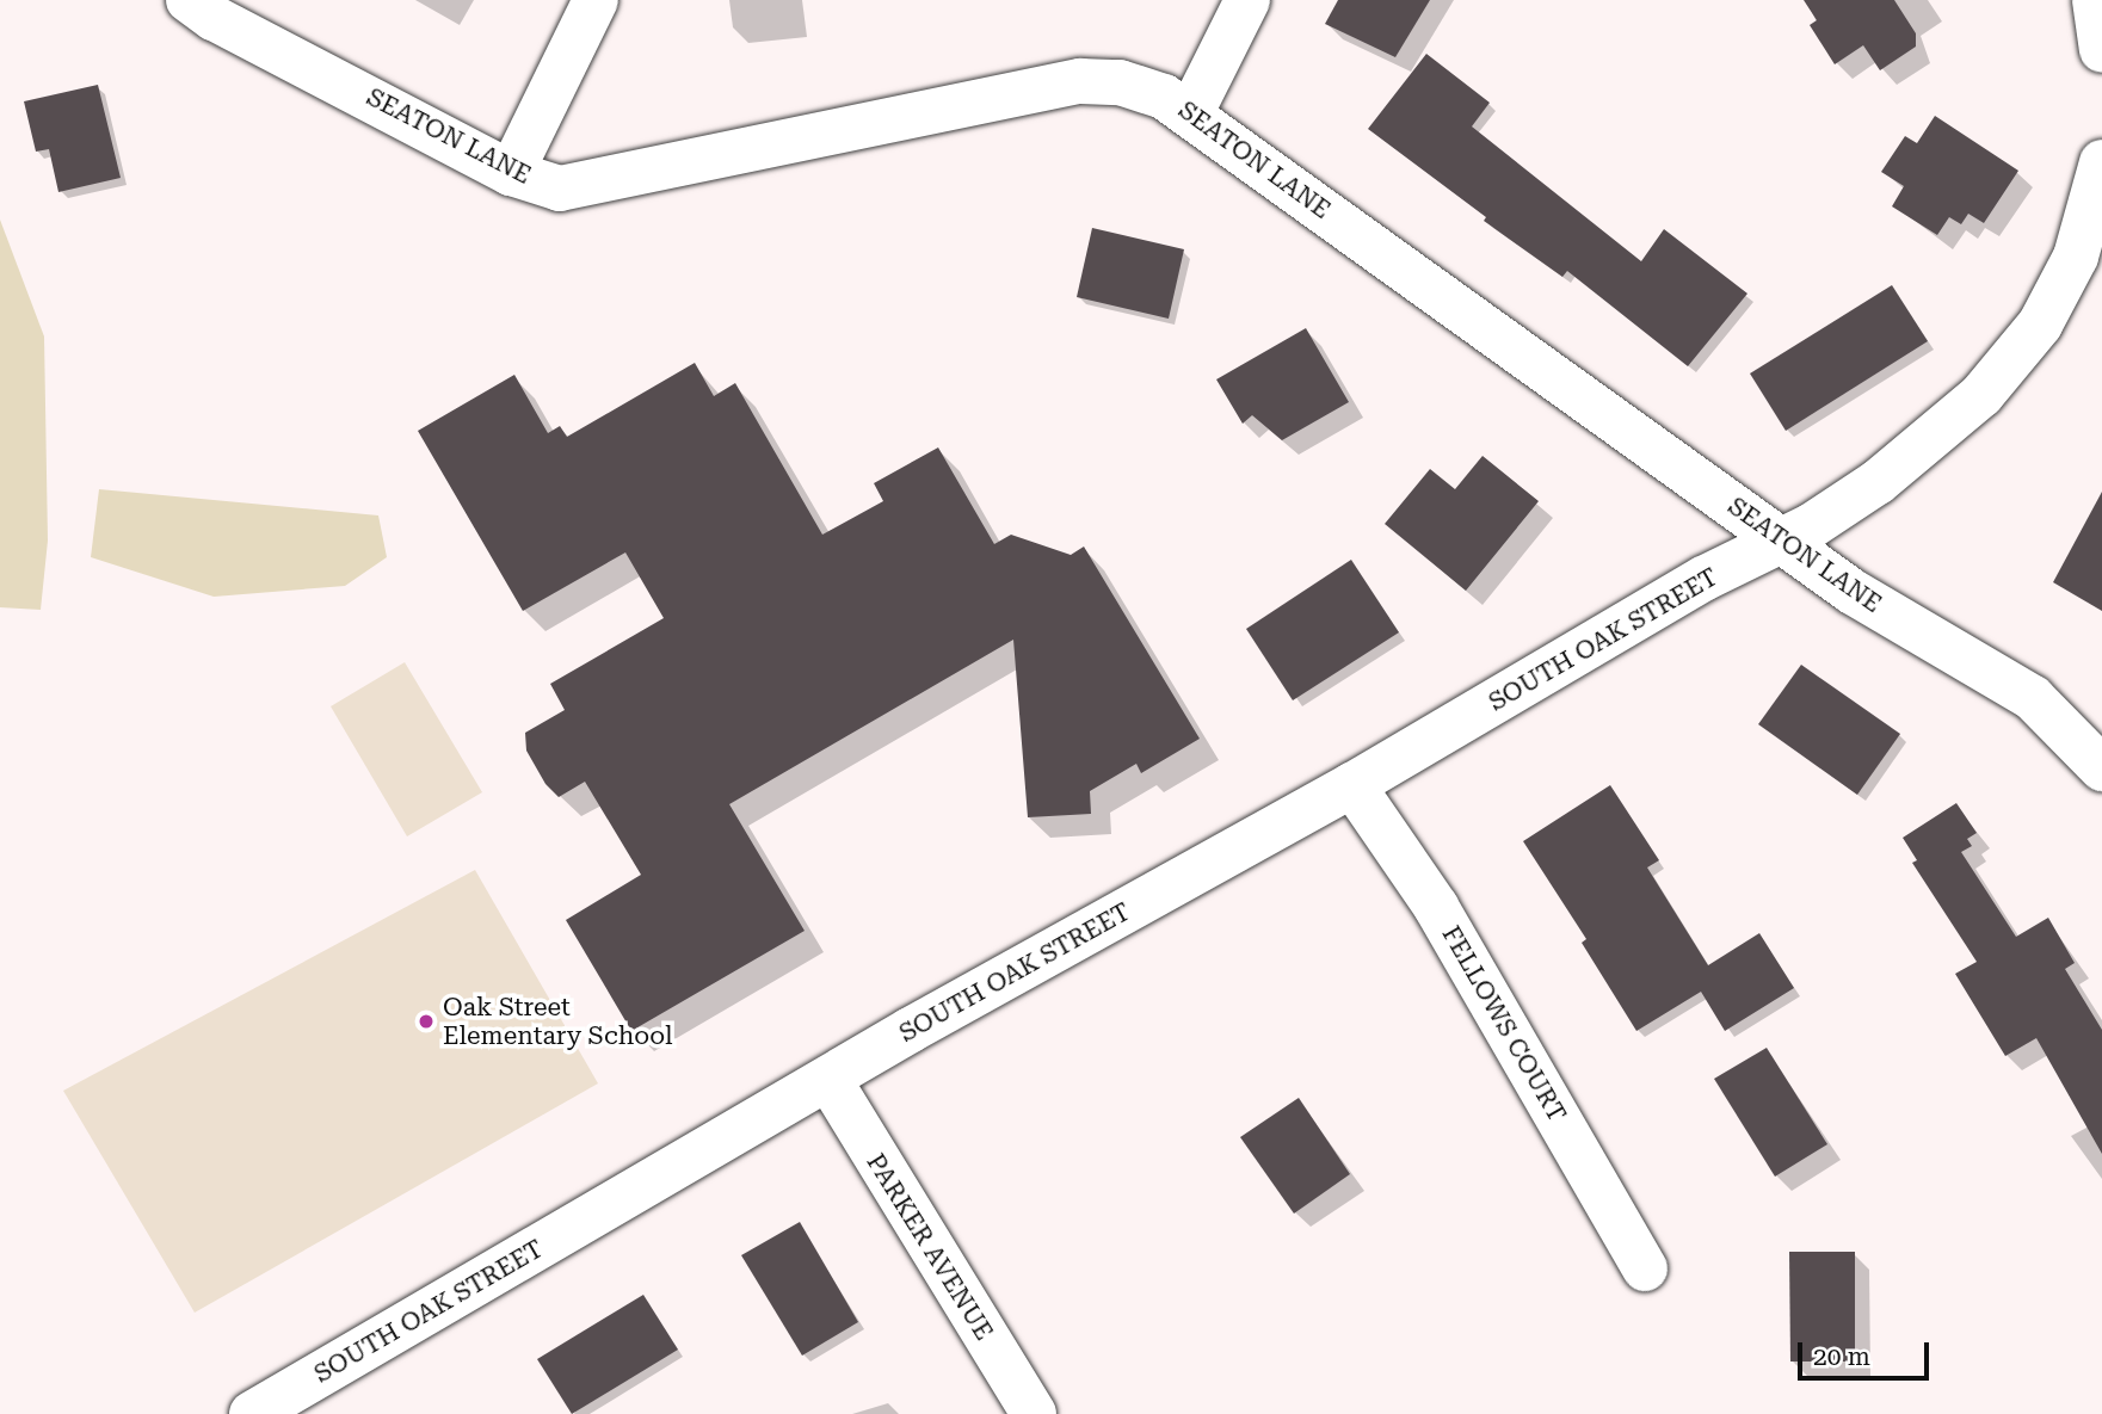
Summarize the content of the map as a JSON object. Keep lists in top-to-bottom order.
{
  "streets": {
    "street": [
      "SEATON LANE",
      "SOUTH OAK STREET",
      "FELLOWS COURT",
      "PARKER AVENUE"
    ]
  },
  "crossings": [
    ["SEATON LANE", "SOUTH OAK STREET"],
    ["SOUTH OAK STREET", "FELLOWS COURT"],
    ["SOUTH OAK STREET", "PARKER AVENUE"]
  ],
  "places": ["Oak Street Elementary School"],
  "scale_bar": "20 m"
}
